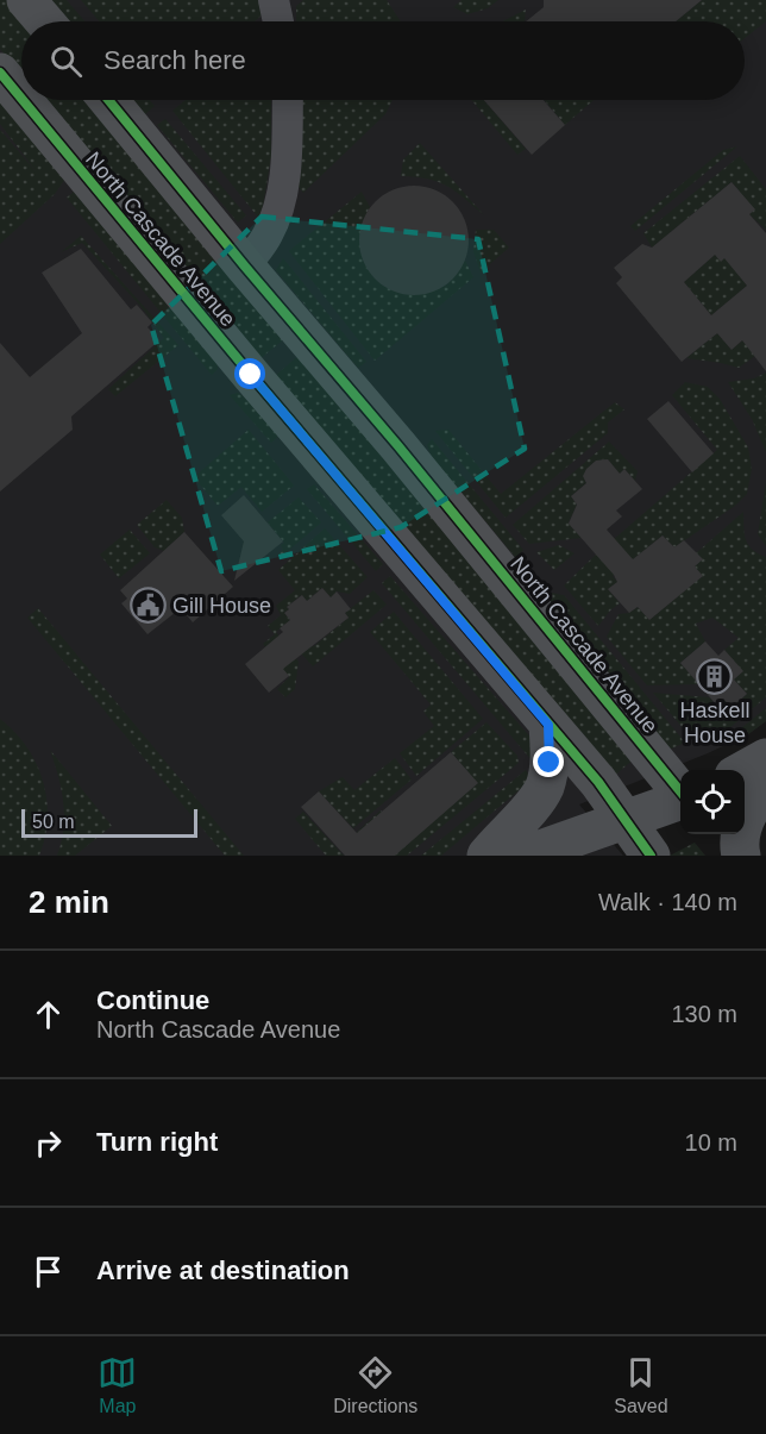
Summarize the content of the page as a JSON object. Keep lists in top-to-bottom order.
{
  "streets": {
    "main road": ["North Cascade Avenue"]
  },
  "places": {
    "public building": ["Gill House"],
    "building": ["Haskell House"]
  },
  "scale_bar": "50 m",
  "page": {
    "search": "Search here",
    "scale": "50 m",
    "heading": ["2 min", "Walk · 140 m"],
    "list": [
      ["Continue", "North Cascade Avenue", "130 m"],
      ["Turn right", "10 m"],
      "Arrive at destination"
    ],
    "nav": ["Map", "Directions", "Saved"]
  }
}
